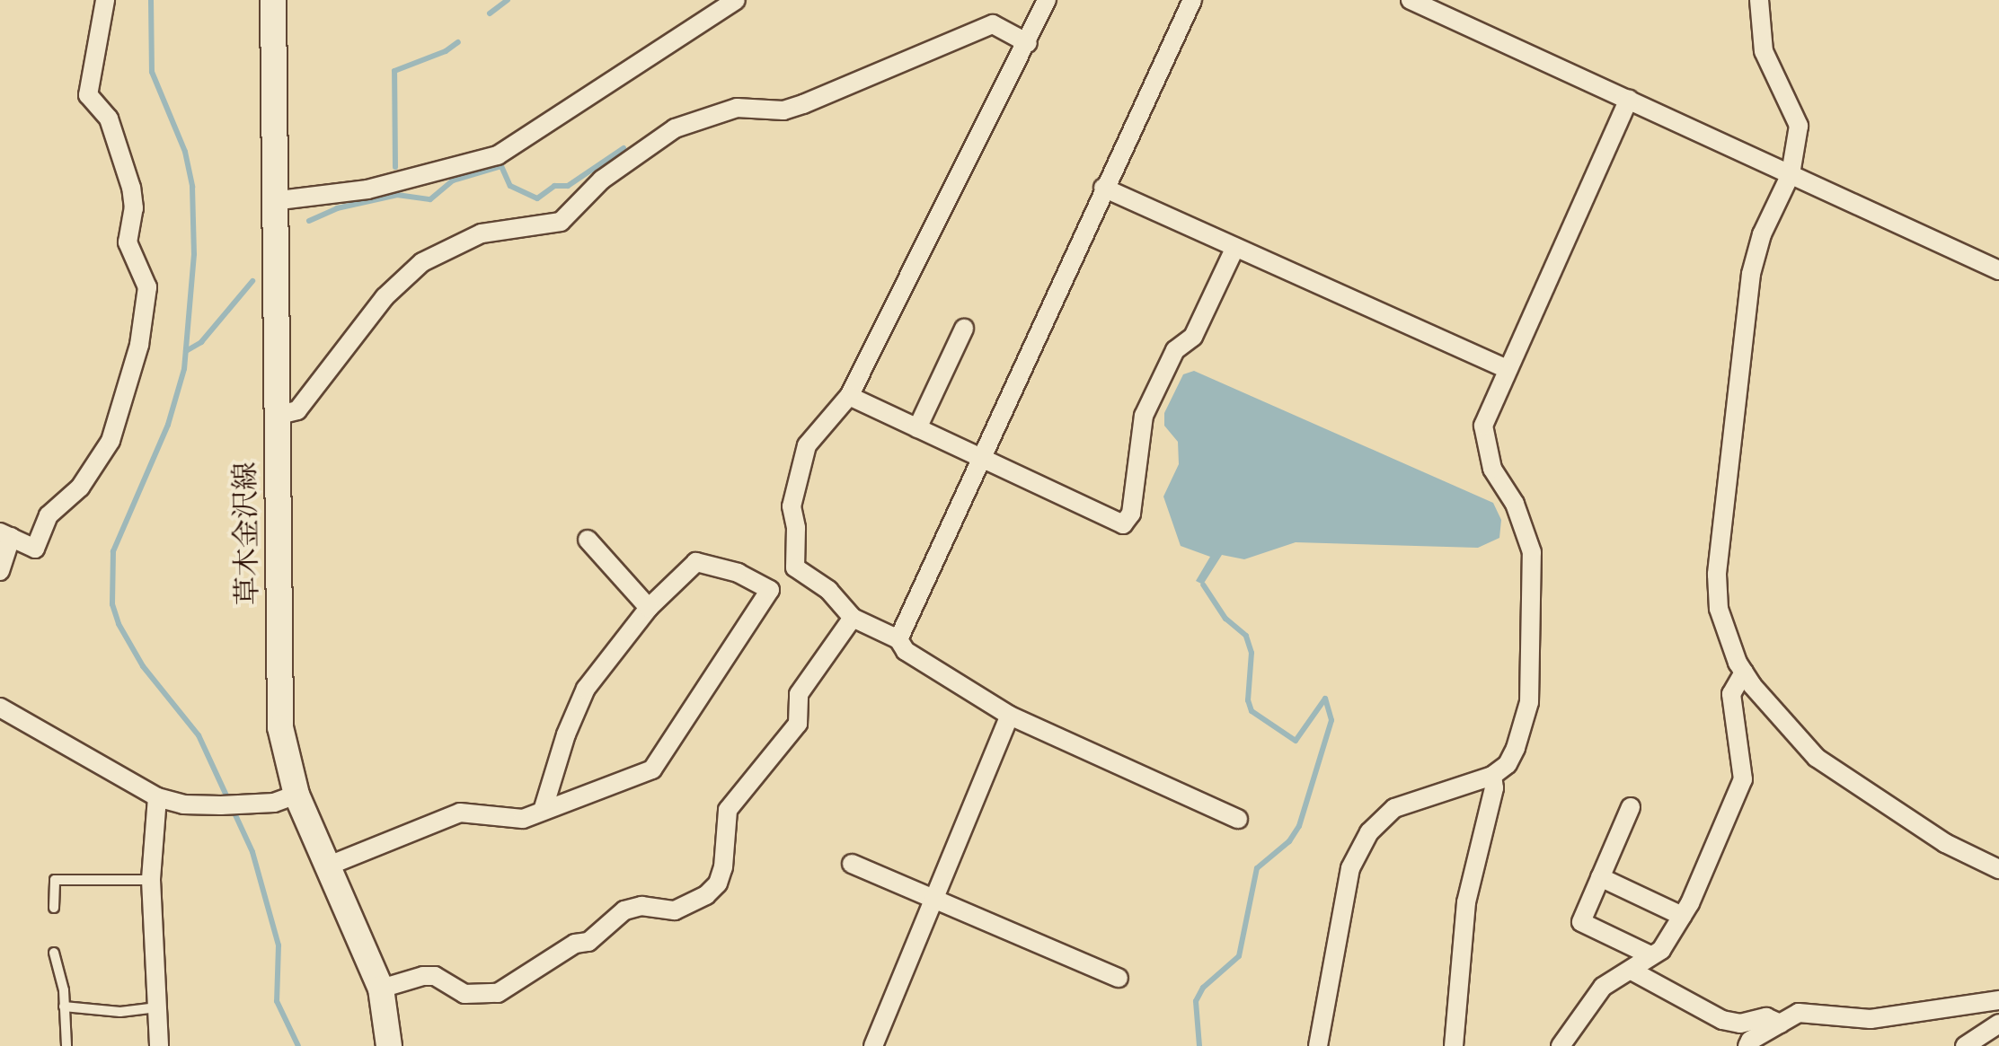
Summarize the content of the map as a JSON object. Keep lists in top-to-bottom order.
{
  "streets": {
    "main road": ["草木金沢線"]
  }
}
